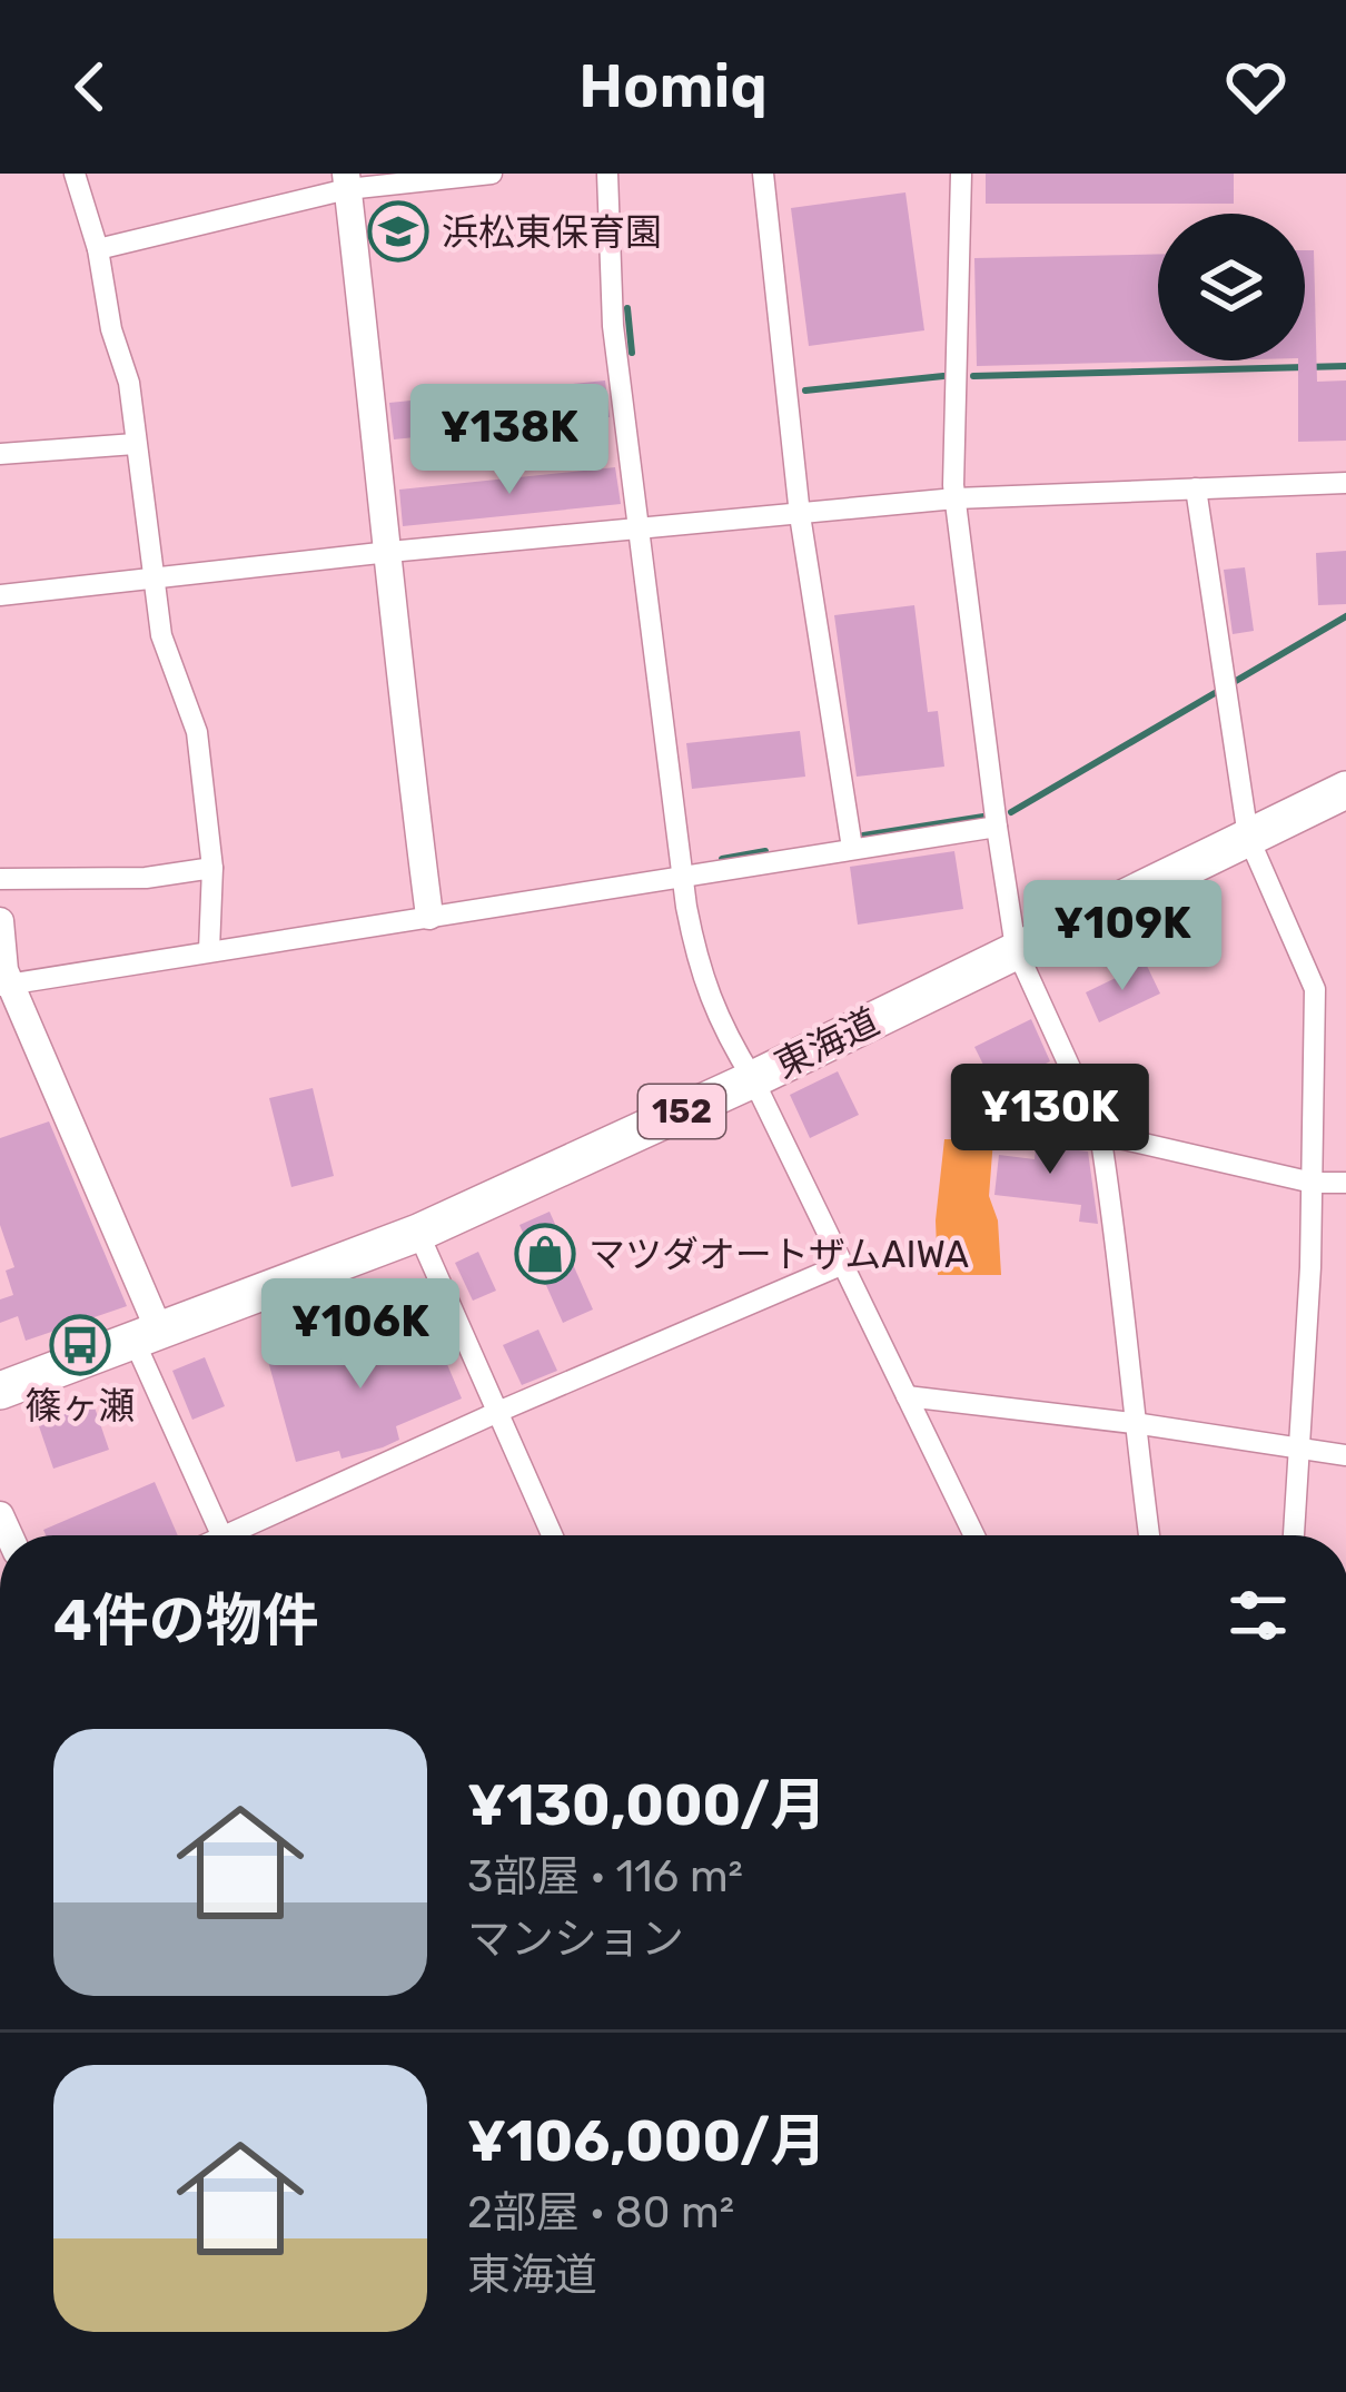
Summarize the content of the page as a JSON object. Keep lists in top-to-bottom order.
{
  "streets": {
    "highway": ["東海道", "152"]
  },
  "places": {
    "school or university": ["浜松東保育園"],
    "shop": ["マツダオートザムAIWA"],
    "bus stop": ["篠ヶ瀬"]
  },
  "page": {
    "header": "Homiq",
    "price": [
      "¥138K",
      "¥109K",
      "¥130K",
      "¥106K"
    ],
    "heading": "4件の物件",
    "list": [
      {
        "name": "¥130,000/月",
        "note": "3部屋 · 116 m² · マンション"
      },
      {
        "name": "¥106,000/月",
        "note": "2部屋 · 80 m² · 東海道"
      }
    ]
  }
}
